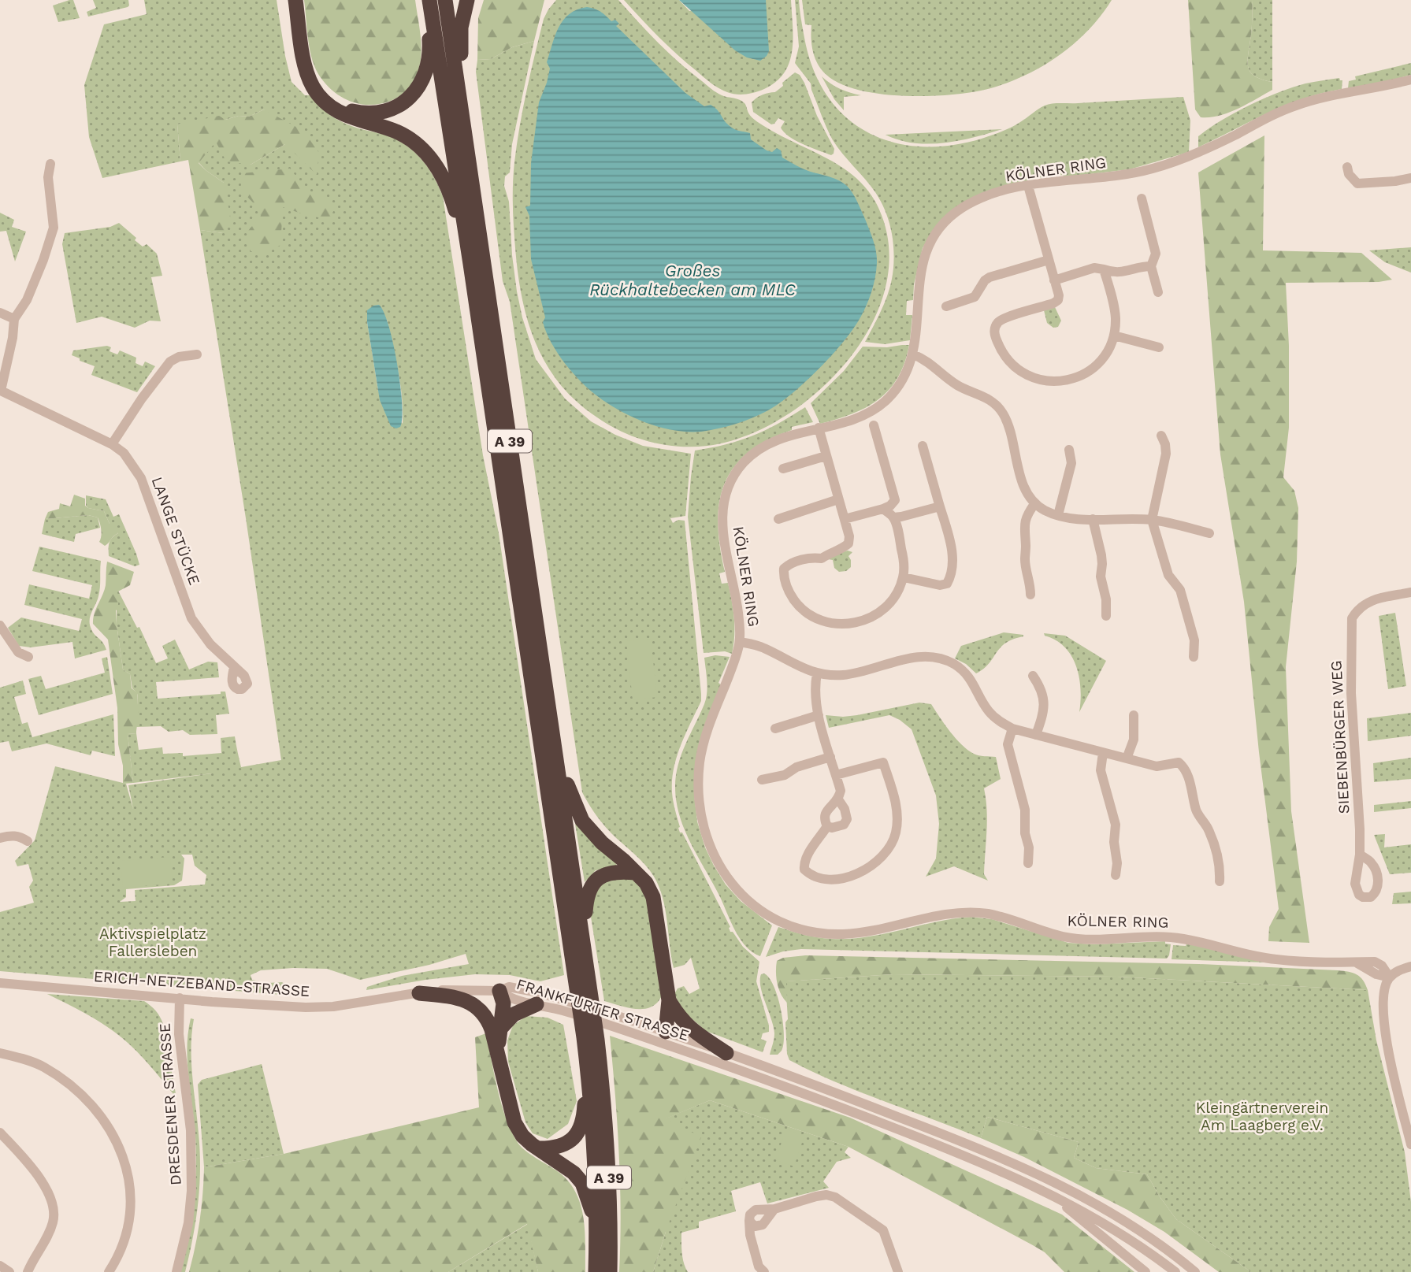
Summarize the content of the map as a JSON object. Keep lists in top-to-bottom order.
{
  "streets": {
    "highway": ["A 39"],
    "street": [
      "KÖLNER RING",
      "LANGE STÜCKE",
      "SIEBENBÜRGER WEG",
      "ERICH-NETZEBAND-STRASSE",
      "FRANKFURTER STRASSE",
      "DRESDENER STRASSE"
    ]
  },
  "crossings": [
    ["ERICH-NETZEBAND-STRASSE", "FRANKFURTER STRASSE"],
    ["ERICH-NETZEBAND-STRASSE", "DRESDENER STRASSE"]
  ],
  "water": ["Großes Rückhaltebecken am MLC"],
  "parks": ["Aktivspielplatz Fallersleben", "Kleingärtnerverein Am Laagberg e.V."]
}
